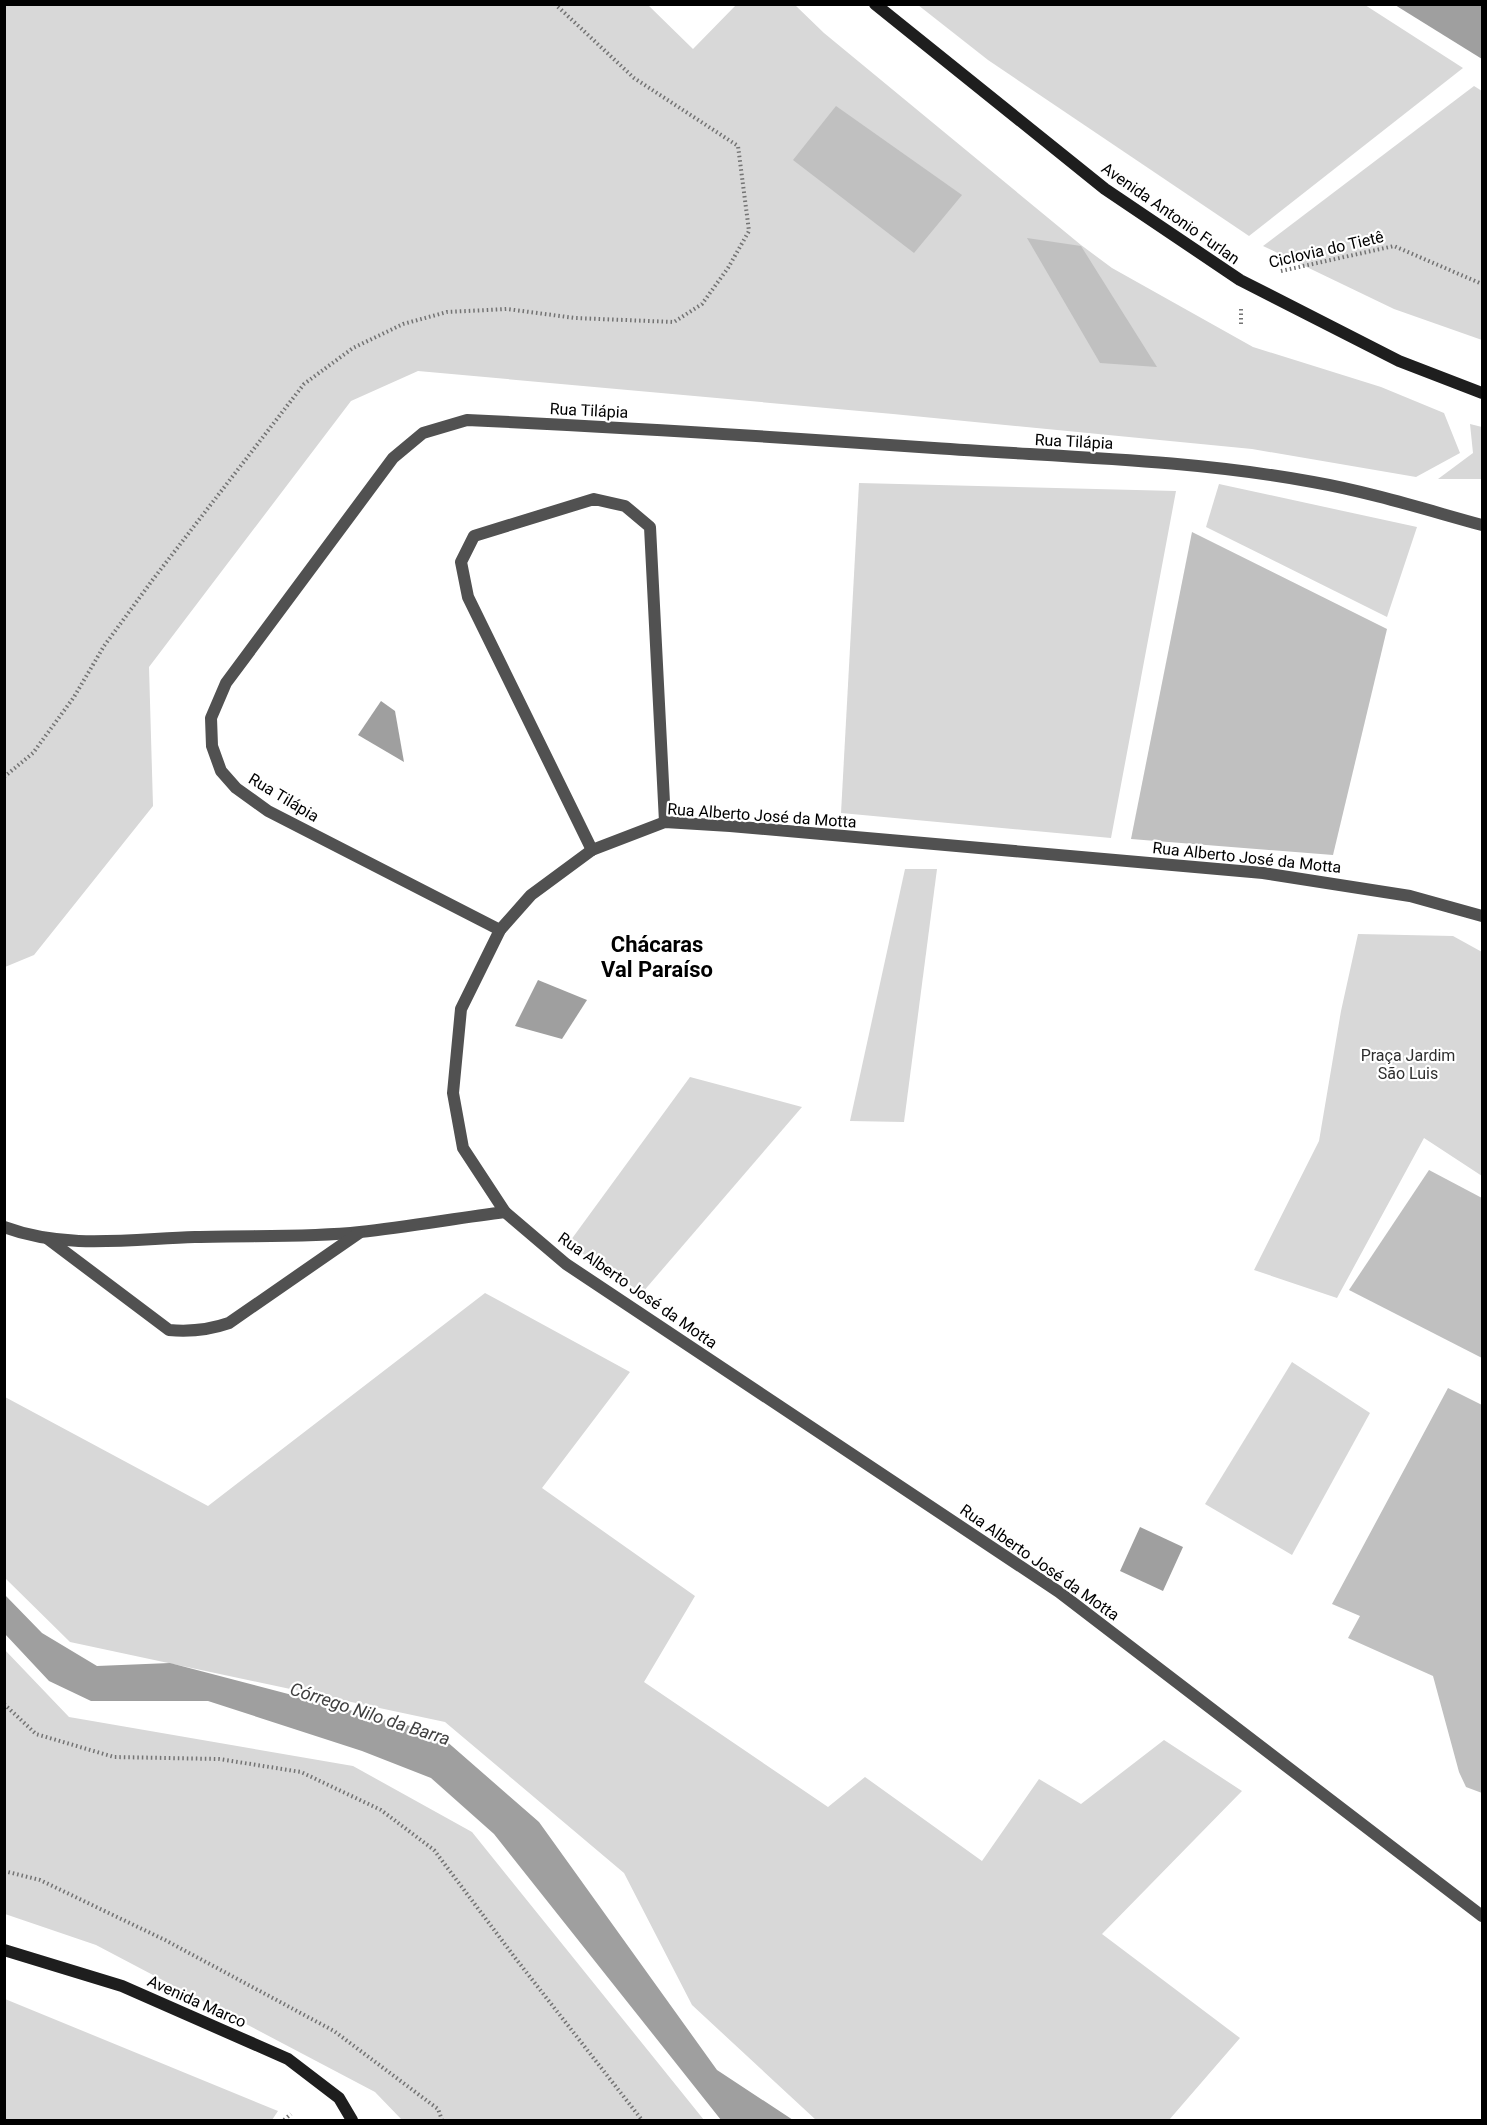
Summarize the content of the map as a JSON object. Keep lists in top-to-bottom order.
{
  "streets": {
    "main road": ["Avenida Antonio Furlan", "Avenida Marco"],
    "street": ["Rua Tilápia", "Rua Alberto José da Motta"],
    "path": ["Ciclovia do Tietê"]
  },
  "crossings": [
    ["Avenida Antonio Furlan", "Ciclovia do Tietê"],
    ["Rua Tilápia", "Rua Alberto José da Motta"]
  ],
  "districts": ["Chácaras Val Paraíso"],
  "water": ["Córrego Nilo da Barra"],
  "parks": ["Praça Jardim São Luis"]
}
